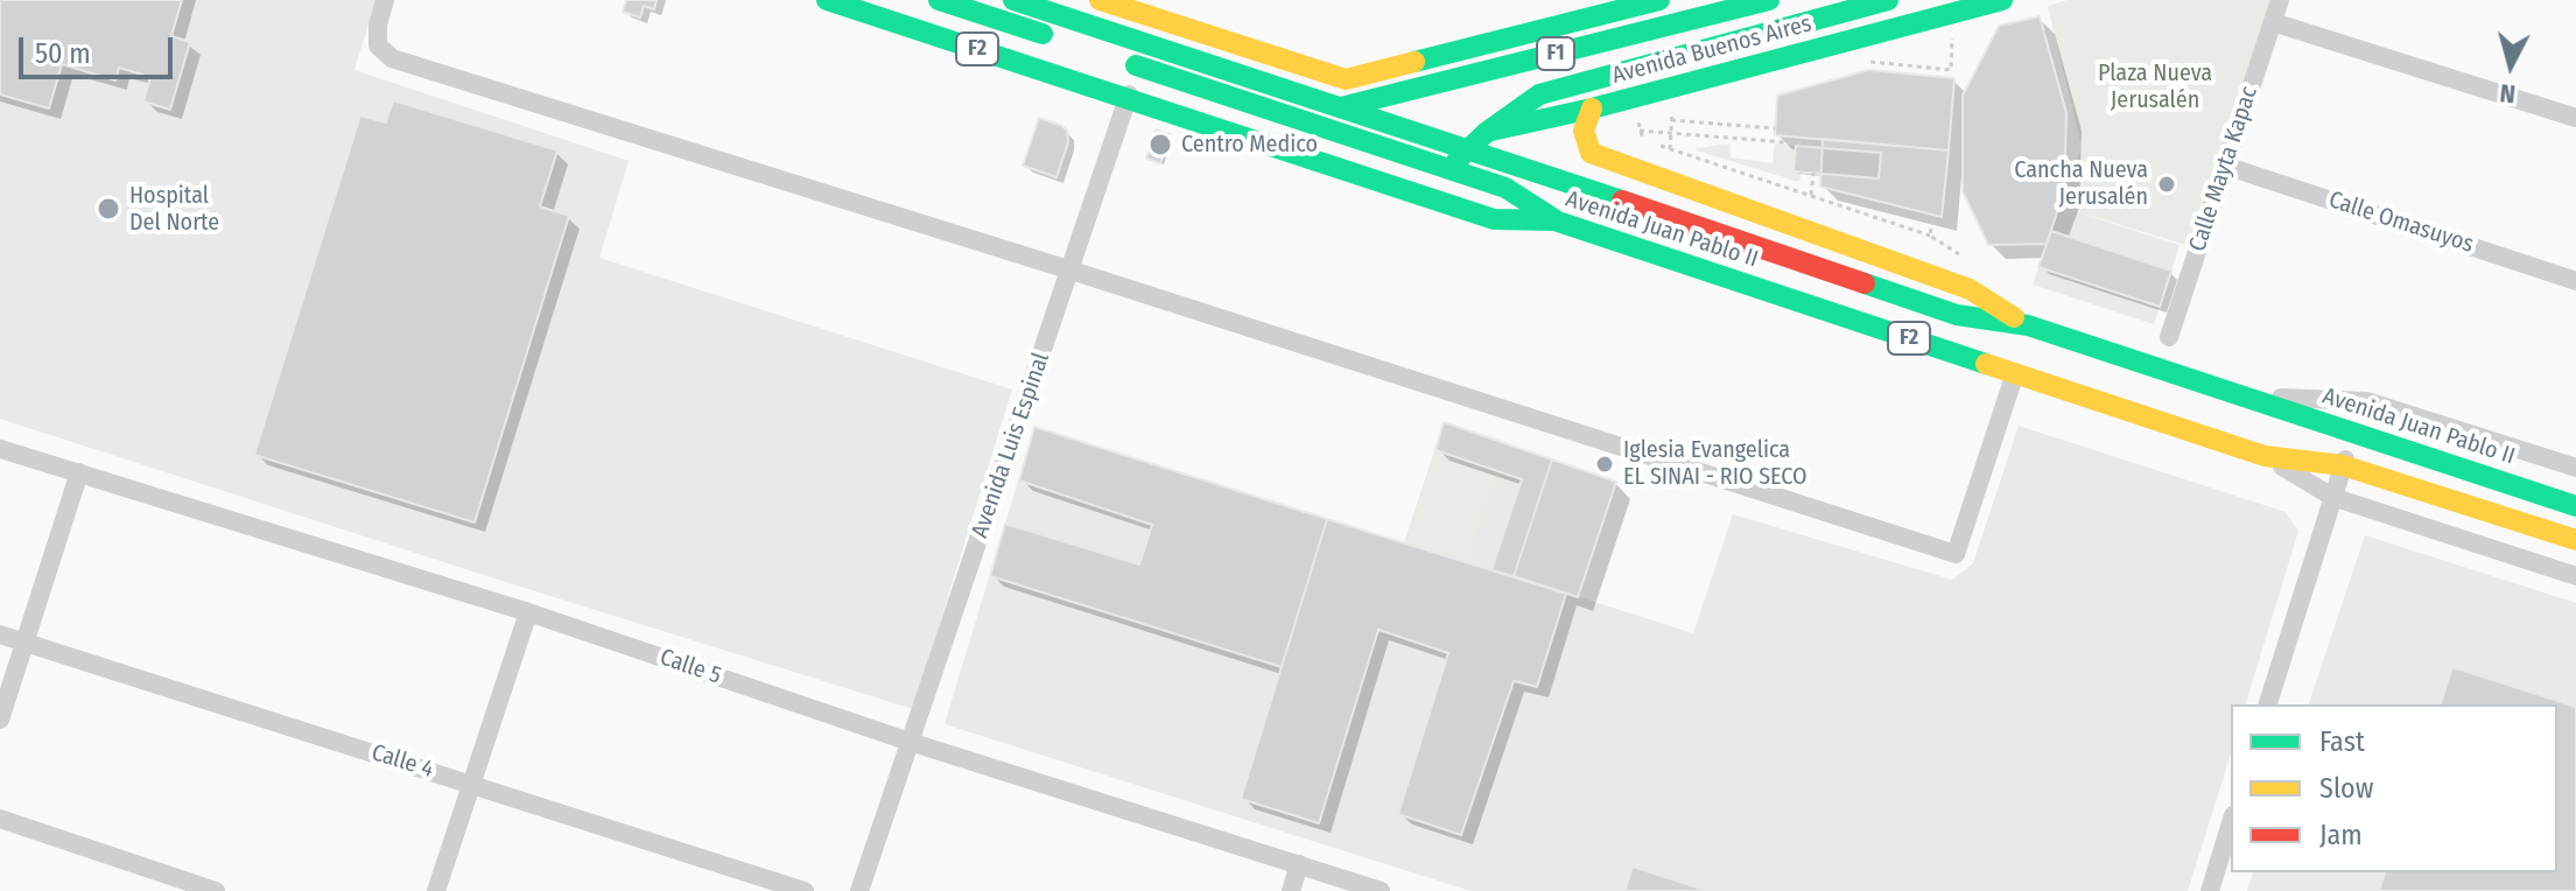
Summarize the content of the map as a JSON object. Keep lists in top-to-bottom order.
{
  "streets": {
    "main road": [
      "F2",
      "Avenida Buenos Aires",
      "F1",
      "Avenida Juan Pablo II"
    ],
    "street": [
      "Calle Mayta Kapac",
      "Calle Omasuyos",
      "Avenida Luis Espinal",
      "Calle 5",
      "Calle 4"
    ]
  },
  "crossings": [
    ["F2", "Avenida Buenos Aires"],
    ["F2", "Avenida Juan Pablo II"],
    ["Avenida Buenos Aires", "Avenida Juan Pablo II"],
    ["Calle Mayta Kapac", "Calle Omasuyos"],
    ["Avenida Juan Pablo II", "Avenida Luis Espinal"],
    ["Avenida Luis Espinal", "Calle 5"]
  ],
  "parks": ["Plaza Nueva Jerusalén"],
  "places": [
    "Centro Medico",
    "Cancha Nueva Jerusalén",
    "Hospital Del Norte",
    "Iglesia Evangelica EL SINAI - RIO SECO"
  ],
  "legend": ["Fast", "Slow", "Jam"],
  "scale_bar": "50 m",
  "north": "bottom"
}
